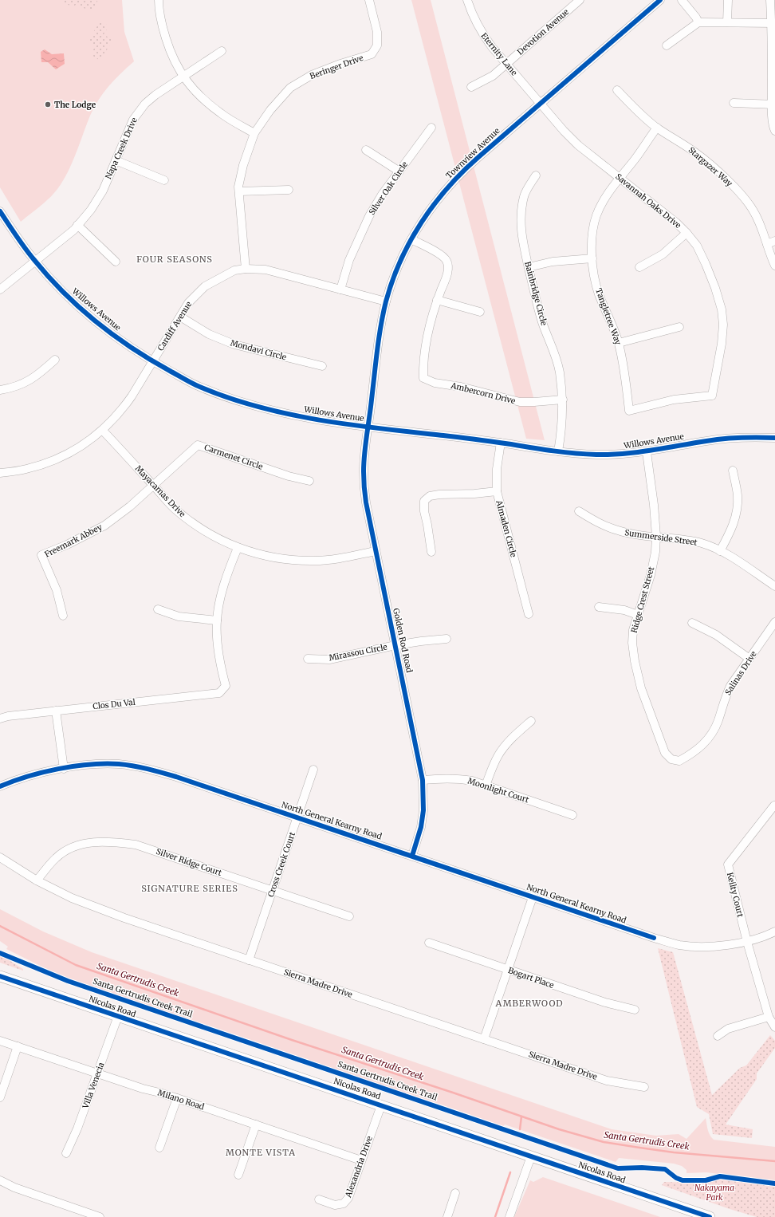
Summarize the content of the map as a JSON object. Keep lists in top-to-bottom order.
{
  "streets": {
    "main road": ["Nicolas Road"],
    "street": [
      "Devotion Avenue",
      "Eternity Lane",
      "Beringer Drive",
      "Napa Creek Drive",
      "Townview Avenue",
      "Stargazer Way",
      "Silver Oak Circle",
      "Savannah Oaks Drive",
      "Bainbridge Circle",
      "Willows Avenue",
      "Tangletree Way",
      "Cardiff Avenue",
      "Mondavi Circle",
      "Ambercorn Drive",
      "Carmenet Circle",
      "Mayacamas Drive",
      "Almaden Circle",
      "Summerside Street",
      "Freemark Abbey",
      "Ridge Crest Street",
      "Golden Rod Road",
      "Mirassou Circle",
      "Salinas Drive",
      "Clos Du Val",
      "Moonlight Court",
      "North General Kearny Road",
      "Silver Ridge Court",
      "Cross Creek Court",
      "Keilty Court",
      "Bogart Place",
      "Sierra Madre Drive",
      "Villa Venecia",
      "Milano Road",
      "Alexandria Drive"
    ],
    "cycle path": ["Santa Gertrudis Creek Trail"]
  },
  "crossings": [
    ["Devotion Avenue", "Eternity Lane"],
    ["Eternity Lane", "Townview Avenue"],
    ["Eternity Lane", "Savannah Oaks Drive"],
    ["Beringer Drive", "Cardiff Avenue"],
    ["Napa Creek Drive", "Willows Avenue"],
    ["Townview Avenue", "Savannah Oaks Drive"],
    ["Townview Avenue", "Willows Avenue"],
    ["Townview Avenue", "Cardiff Avenue"],
    ["Townview Avenue", "Golden Rod Road"],
    ["Stargazer Way", "Tangletree Way"],
    ["Silver Oak Circle", "Cardiff Avenue"],
    ["Savannah Oaks Drive", "Tangletree Way"],
    ["Bainbridge Circle", "Willows Avenue"],
    ["Bainbridge Circle", "Ambercorn Drive"],
    ["Willows Avenue", "Cardiff Avenue"],
    ["Willows Avenue", "Almaden Circle"],
    ["Willows Avenue", "Ridge Crest Street"],
    ["Willows Avenue", "Golden Rod Road"],
    ["Cardiff Avenue", "Mondavi Circle"],
    ["Cardiff Avenue", "Mayacamas Drive"],
    ["Carmenet Circle", "Mayacamas Drive"],
    ["Carmenet Circle", "Freemark Abbey"],
    ["Mayacamas Drive", "Freemark Abbey"],
    ["Mayacamas Drive", "Golden Rod Road"],
    ["Summerside Street", "Ridge Crest Street"],
    ["Ridge Crest Street", "Salinas Drive"],
    ["Golden Rod Road", "Mirassou Circle"],
    ["Golden Rod Road", "Moonlight Court"],
    ["Golden Rod Road", "North General Kearny Road"],
    ["North General Kearny Road", "Cross Creek Court"],
    ["North General Kearny Road", "Keilty Court"],
    ["Silver Ridge Court", "Cross Creek Court"],
    ["Silver Ridge Court", "Sierra Madre Drive"],
    ["Cross Creek Court", "Sierra Madre Drive"],
    ["Nicolas Road", "Villa Venecia"],
    ["Nicolas Road", "Alexandria Drive"],
    ["Villa Venecia", "Milano Road"],
    ["Milano Road", "Alexandria Drive"]
  ],
  "districts": [
    "FOUR SEASONS",
    "SIGNATURE SERIES",
    "AMBERWOOD",
    "MONTE VISTA"
  ],
  "water": ["Santa Gertrudis Creek"],
  "parks": ["Nakayama Park"],
  "places": ["The Lodge"]
}
